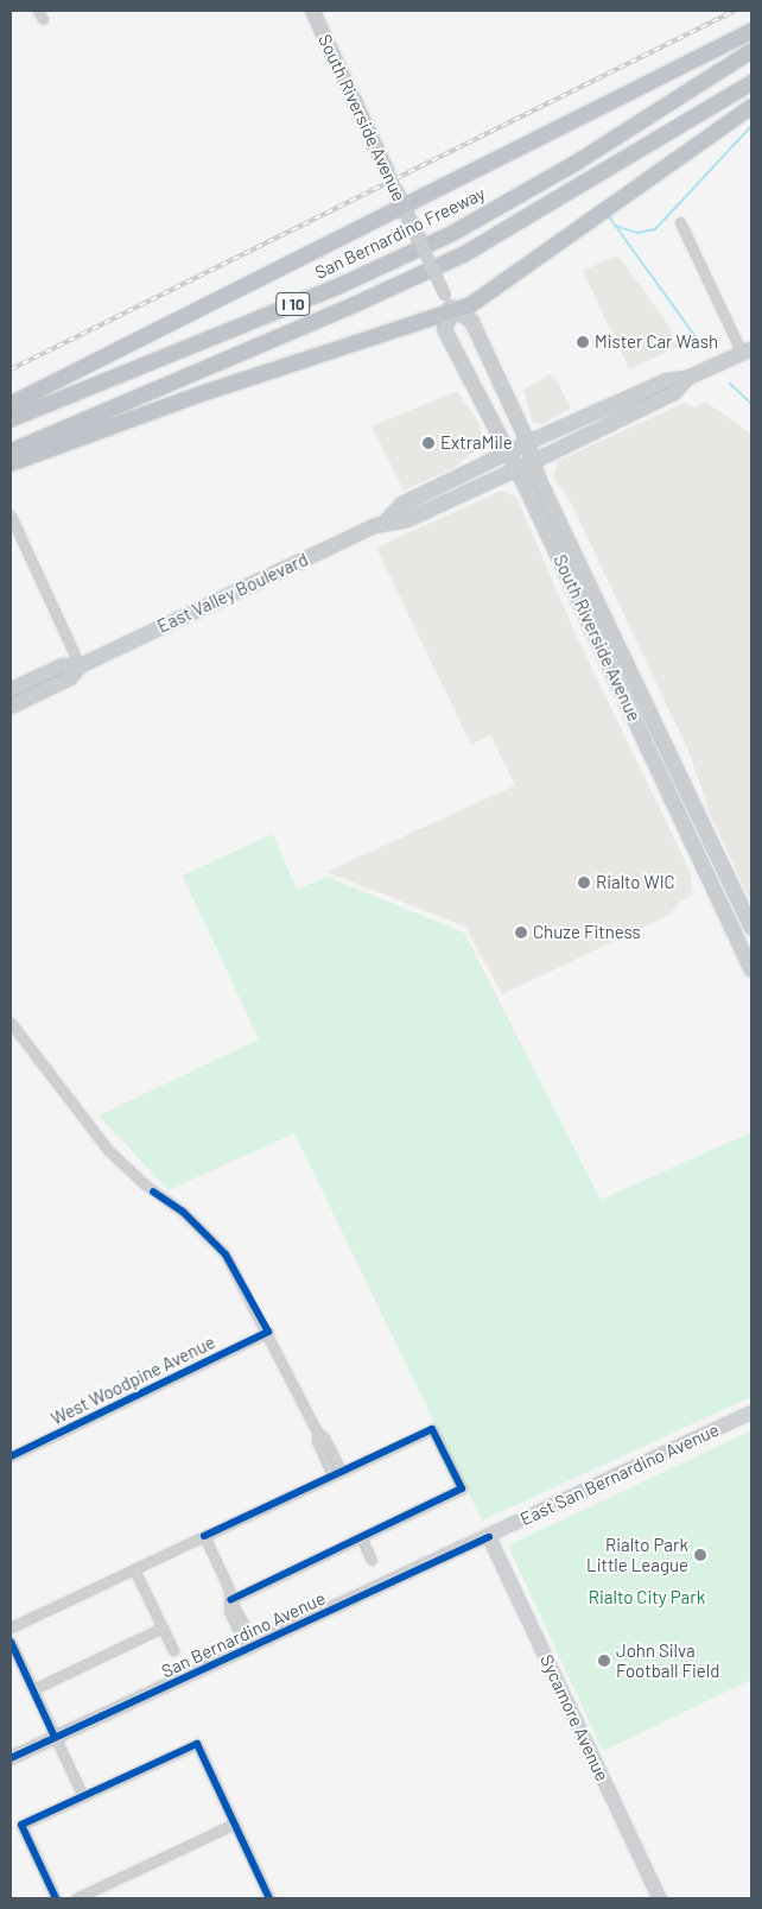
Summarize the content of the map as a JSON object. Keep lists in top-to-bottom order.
{
  "streets": {
    "highway": ["San Bernardino Freeway", "I 10"],
    "main road": [
      "South Riverside Avenue",
      "East Valley Boulevard",
      "East San Bernardino Avenue",
      "San Bernardino Avenue",
      "Sycamore Avenue"
    ],
    "street": ["West Woodpine Avenue"]
  },
  "crossings": [
    ["South Riverside Avenue", "East Valley Boulevard"],
    ["East San Bernardino Avenue", "San Bernardino Avenue"],
    ["East San Bernardino Avenue", "Sycamore Avenue"],
    ["San Bernardino Avenue", "Sycamore Avenue"]
  ],
  "parks": ["Rialto City Park"],
  "places": [
    "Mister Car Wash",
    "ExtraMile",
    "Rialto WIC",
    "Chuze Fitness",
    "Rialto Park Little League",
    "John Silva Football Field"
  ]
}
